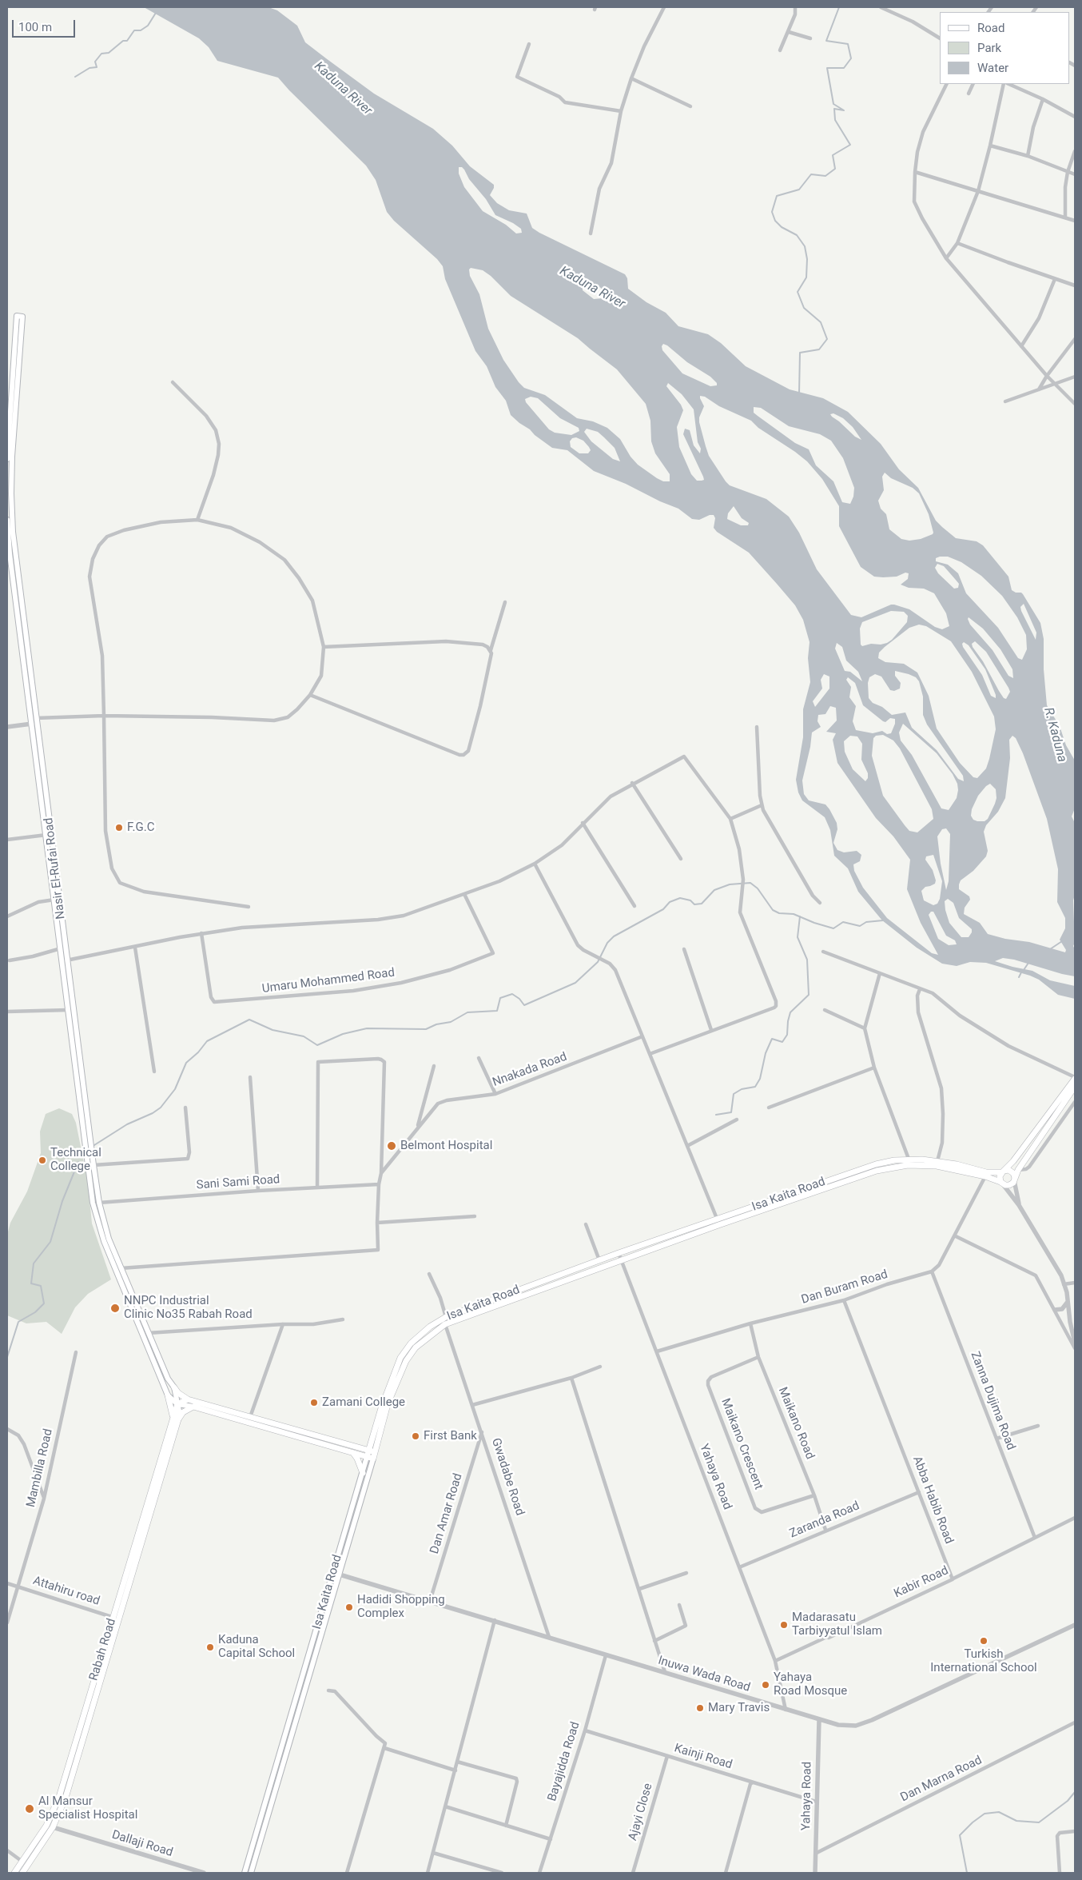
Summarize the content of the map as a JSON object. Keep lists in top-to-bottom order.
{
  "streets": {
    "main road": ["Nasir El-Rufai Road", "Isa Kaita Road", "Rabah Road"],
    "street": [
      "Umaru Mohammed Road",
      "Nnakada Road",
      "Sani Sami Road",
      "Dan Buram Road",
      "Zanna Dujima Road",
      "Maikano Road",
      "Maikano Crescent",
      "Mambilla Road",
      "Gwadabe Road",
      "Yahaya Road",
      "Abba Habib Road",
      "Dan Amar Road",
      "Zaranda Road",
      "Kabir Road",
      "Attahiru road",
      "Inuwa Wada Road",
      "Kainji Road",
      "Bayajidda Road",
      "Dan Marna Road",
      "Ajayi Close",
      "Dallaji Road"
    ]
  },
  "crossings": [
    ["Nasir El-Rufai Road", "Sani Sami Road"],
    ["Nasir El-Rufai Road", "Rabah Road"],
    ["Isa Kaita Road", "Gwadabe Road"],
    ["Isa Kaita Road", "Yahaya Road"],
    ["Isa Kaita Road", "Inuwa Wada Road"],
    ["Dan Buram Road", "Zanna Dujima Road"],
    ["Dan Buram Road", "Maikano Road"],
    ["Dan Buram Road", "Yahaya Road"],
    ["Dan Buram Road", "Abba Habib Road"],
    ["Zanna Dujima Road", "Kabir Road"],
    ["Maikano Road", "Maikano Crescent"],
    ["Maikano Road", "Zaranda Road"],
    ["Mambilla Road", "Attahiru road"],
    ["Gwadabe Road", "Dan Amar Road"],
    ["Gwadabe Road", "Inuwa Wada Road"],
    ["Yahaya Road", "Zaranda Road"],
    ["Yahaya Road", "Kabir Road"],
    ["Yahaya Road", "Inuwa Wada Road"],
    ["Yahaya Road", "Kainji Road"],
    ["Yahaya Road", "Dan Marna Road"],
    ["Abba Habib Road", "Zaranda Road"],
    ["Abba Habib Road", "Kabir Road"],
    ["Dan Amar Road", "Inuwa Wada Road"],
    ["Attahiru road", "Rabah Road"],
    ["Rabah Road", "Dallaji Road"],
    ["Inuwa Wada Road", "Bayajidda Road"],
    ["Kainji Road", "Bayajidda Road"],
    ["Kainji Road", "Ajayi Close"]
  ],
  "water": ["Kaduna River", "R. Kaduna"],
  "places": [
    "F.G.C",
    "Belmont Hospital",
    "Technical College",
    "NNPC Industrial Clinic No35 Rabah Road",
    "Zamani College",
    "First Bank",
    "Hadidi Shopping Complex",
    "Madarasatu Tarbiyyatul Islam",
    "Turkish International School",
    "Kaduna Capital School",
    "Yahaya Road Mosque",
    "Mary Travis",
    "Al Mansur Specialist Hospital"
  ],
  "legend": ["Road", "Park", "Water"],
  "scale_bar": "100 m"
}
